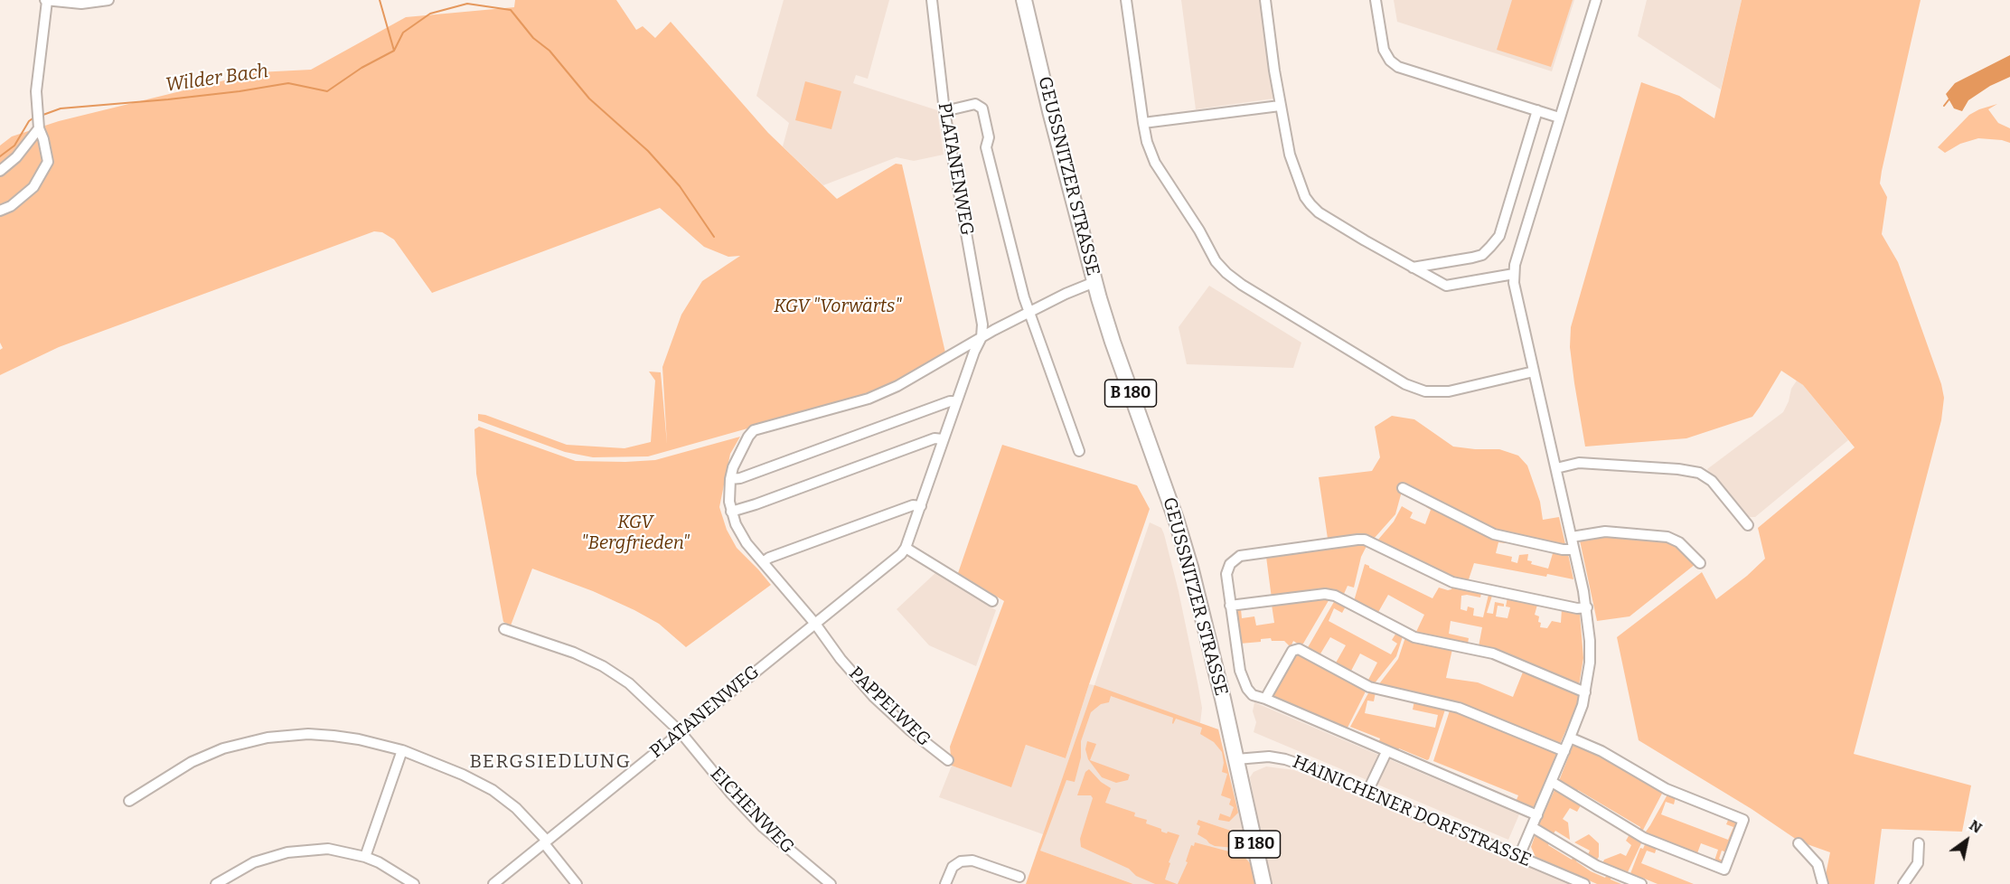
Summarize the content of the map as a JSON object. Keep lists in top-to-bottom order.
{
  "streets": {
    "main road": ["GEUSSNITZER STRASSE", "B 180"],
    "street": [
      "PLATANENWEG",
      "PAPPELWEG",
      "EICHENWEG",
      "HAINICHENER DORFSTRASSE"
    ]
  },
  "crossings": [
    ["PLATANENWEG", "PAPPELWEG"],
    ["PLATANENWEG", "EICHENWEG"],
    ["GEUSSNITZER STRASSE", "HAINICHENER DORFSTRASSE"]
  ],
  "districts": ["BERGSIEDLUNG"],
  "water": ["Wilder Bach"],
  "parks": ["KGV \"Vorwärts\"", "KGV \"Bergfrieden\""],
  "north": "top right"
}
